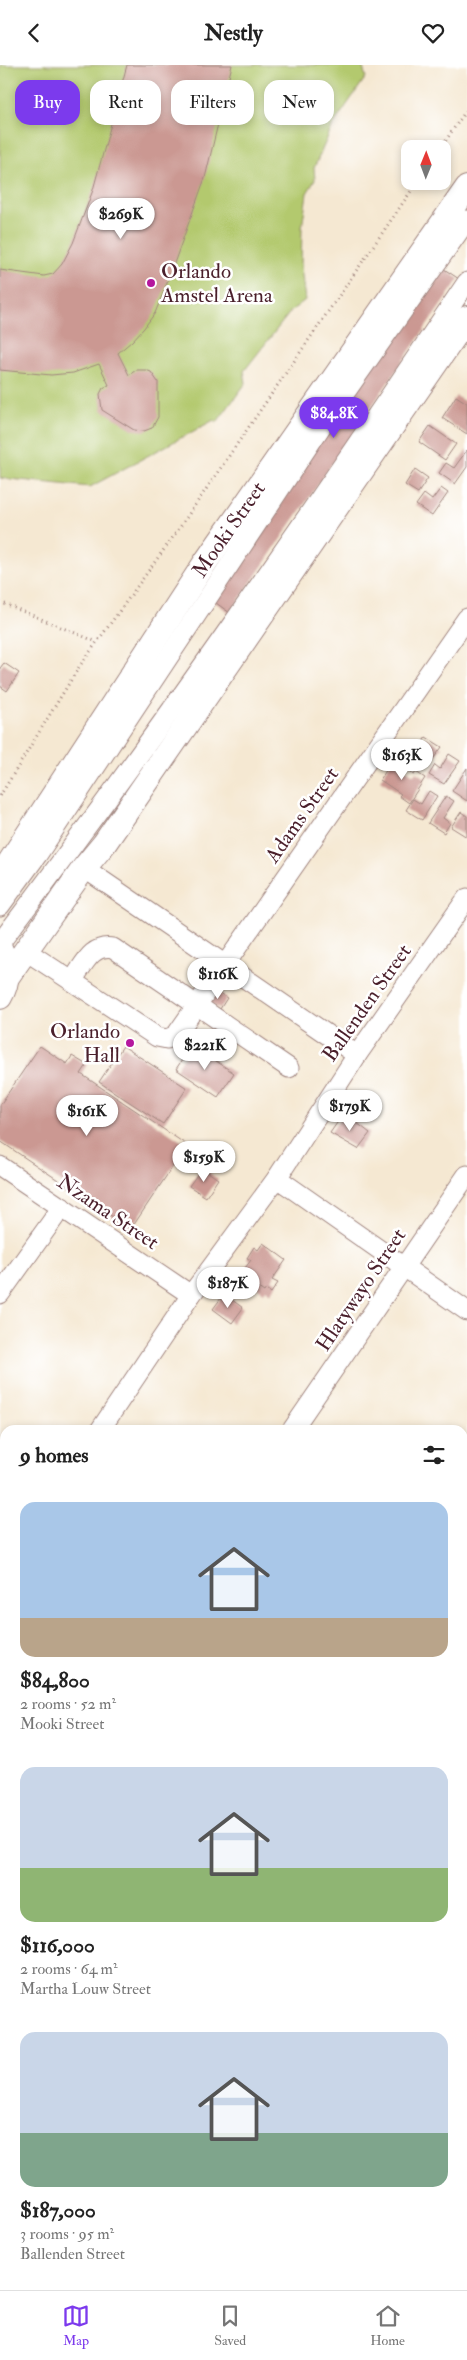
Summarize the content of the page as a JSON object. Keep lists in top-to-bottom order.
{
  "streets": {
    "main road": ["Mooki Street"],
    "street": [
      "Adams Street",
      "Ballenden Street",
      "Nzama Street",
      "Hlatywayo Street"
    ]
  },
  "crossings": [
    ["Ballenden Street", "Nzama Street"]
  ],
  "places": ["Orlando Amstel Arena", "Orlando Hall"],
  "north": "top",
  "page": {
    "header": "Nestly",
    "chip": [
      "Buy",
      "Rent",
      "Filters",
      "New"
    ],
    "price": [
      "$269K",
      "$84.8K",
      "$163K",
      "$116K",
      "$221K",
      "$179K",
      "$161K",
      "$159K",
      "$187K"
    ],
    "heading": "9 homes",
    "list": [
      {
        "name": "$84,800",
        "note": "2 rooms · 52 m² · Mooki Street"
      },
      {
        "name": "$116,000",
        "note": "2 rooms · 64 m² · Martha Louw Street"
      },
      {
        "name": "$187,000",
        "note": "3 rooms · 95 m² · Ballenden Street"
      }
    ],
    "tabs": ["Map", "Saved", "Home"]
  }
}
